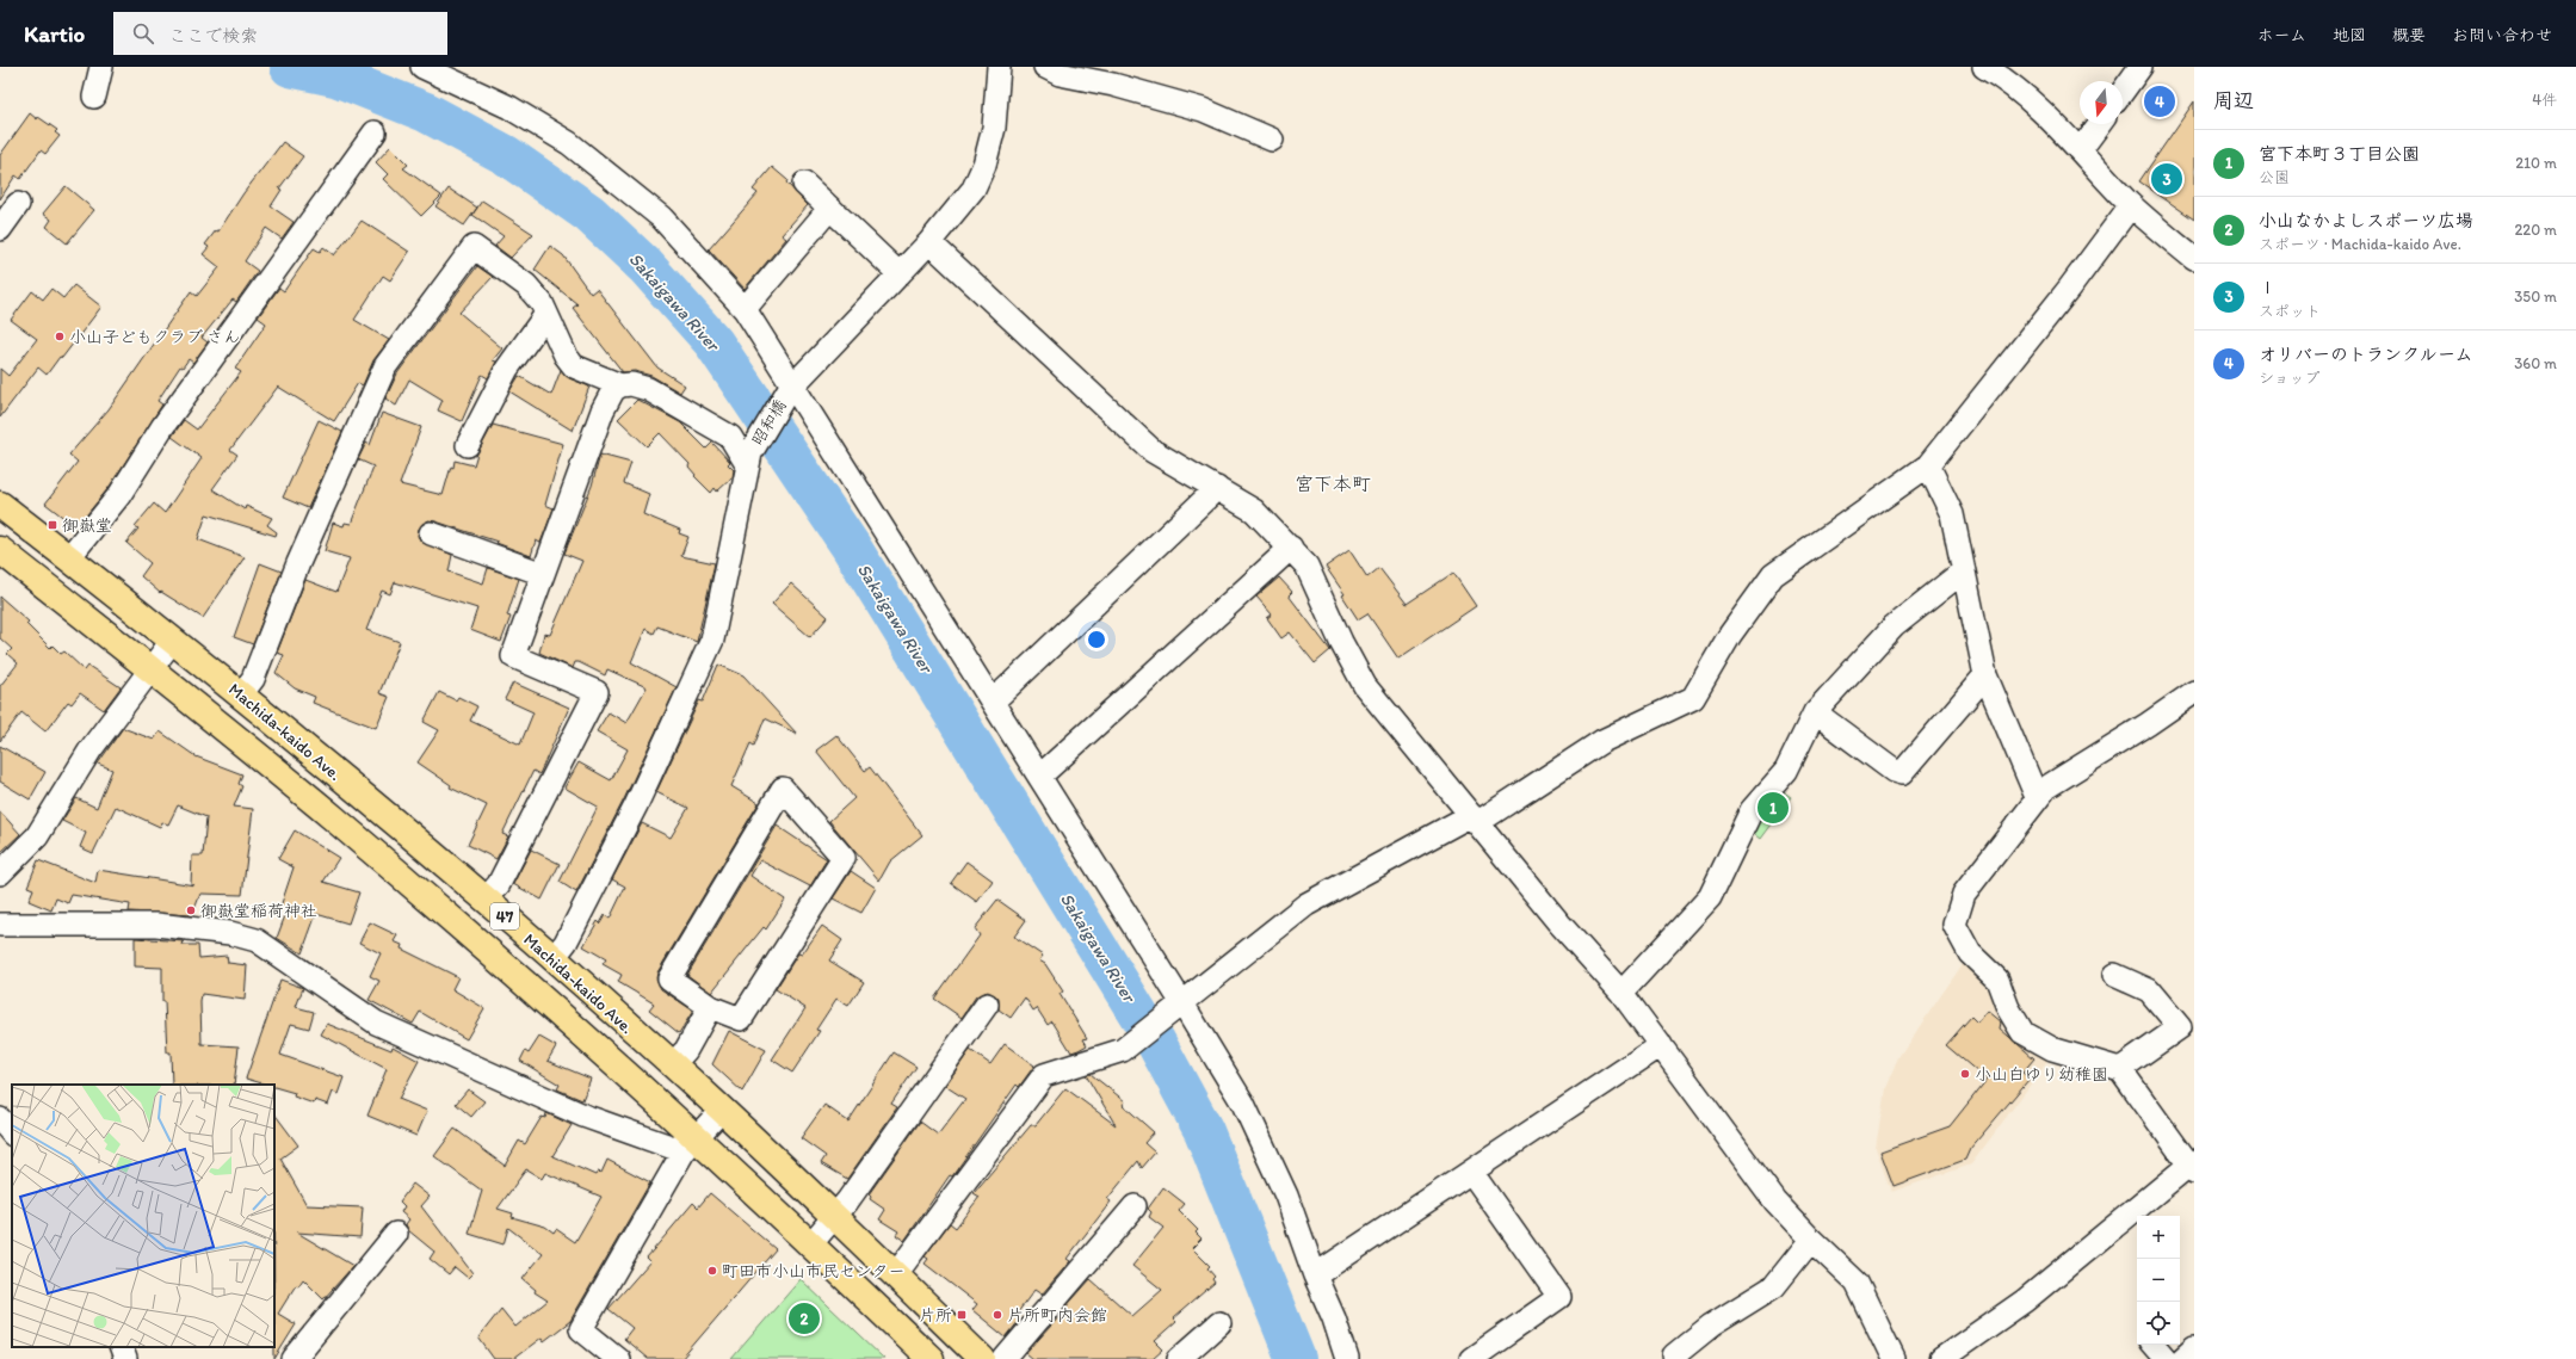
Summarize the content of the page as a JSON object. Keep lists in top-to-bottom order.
{
  "streets": {
    "main road": ["Machida-kaido Ave.", "47"],
    "street": ["昭和橋"]
  },
  "crossings": [
    ["昭和橋", "Machida-kaido Ave."]
  ],
  "districts": ["宮下本町"],
  "water": ["Sakaigawa River"],
  "places": {
    "other": [
      "小山子どもクラブ さん",
      "御嶽堂稲荷神社",
      "小山白ゆり幼稚園",
      "町田市小山市民センター",
      "片所町内会館"
    ],
    "transit": ["御嶽堂", "片所"]
  },
  "north": "bottom",
  "page": {
    "header": "Kartio",
    "search": "ここで検索",
    "nav": [
      "ホーム",
      "地図",
      "概要",
      "お問い合わせ"
    ],
    "heading": ["周辺", "4件"],
    "pins": [
      "4",
      "3",
      "1",
      "2"
    ],
    "list": [
      {
        "mark": "1",
        "name": "宮下本町３丁目公園",
        "note": "公園",
        "value": "210 m"
      },
      {
        "mark": "2",
        "name": "小山なかよしスポーツ広場",
        "note": "スポーツ · Machida-kaido Ave.",
        "value": "220 m"
      },
      {
        "mark": "3",
        "name": "Ⅰ",
        "note": "スポット",
        "value": "350 m"
      },
      {
        "mark": "4",
        "name": "オリバーのトランクルーム",
        "note": "ショップ",
        "value": "360 m"
      }
    ],
    "map_buttons": ["+", "−"]
  }
}
